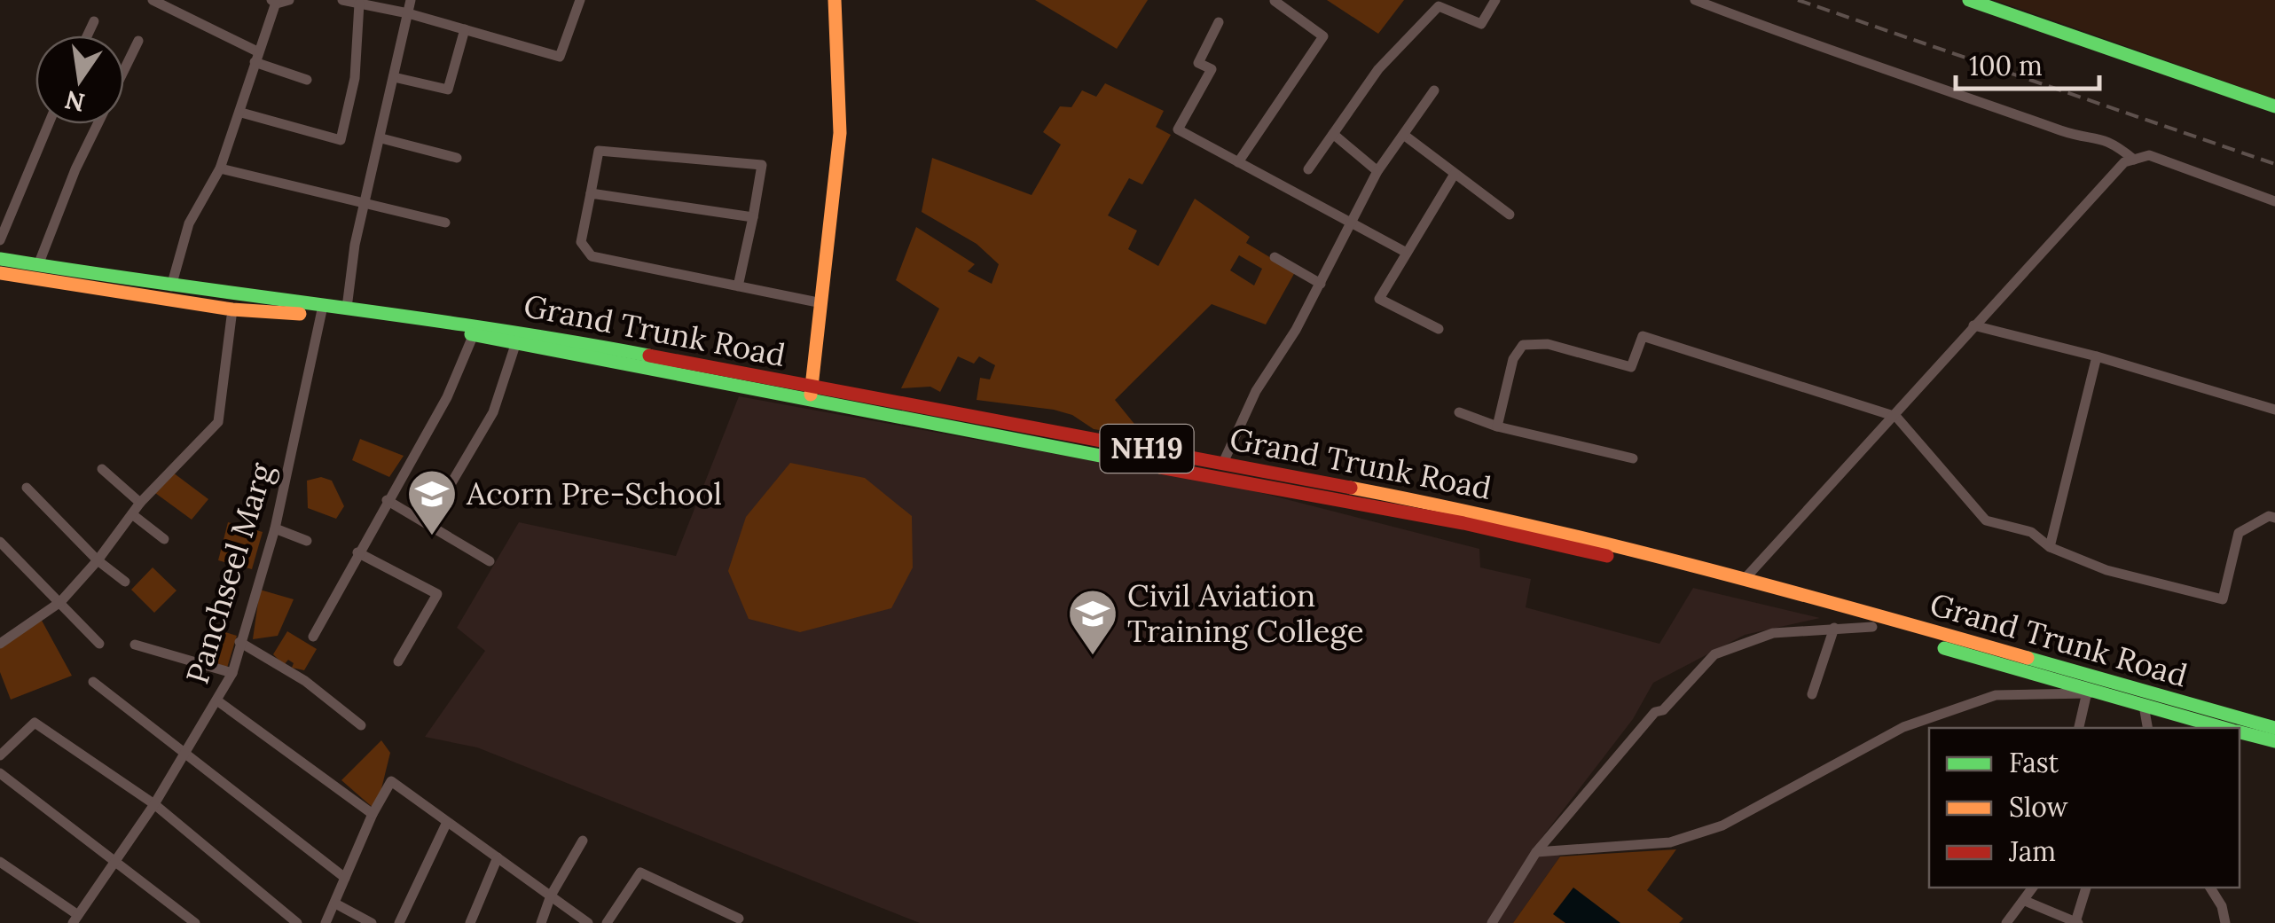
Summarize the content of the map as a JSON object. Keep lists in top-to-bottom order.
{
  "streets": {
    "main road": ["Grand Trunk Road", "NH19"],
    "street": ["Panchseel Marg"]
  },
  "crossings": [
    ["Grand Trunk Road", "Panchseel Marg"]
  ],
  "places": {
    "school or university": ["Acorn Pre-School", "Civil Aviation Training College"]
  },
  "legend": ["Fast", "Slow", "Jam"],
  "scale_bar": "100 m",
  "north": "bottom"
}
